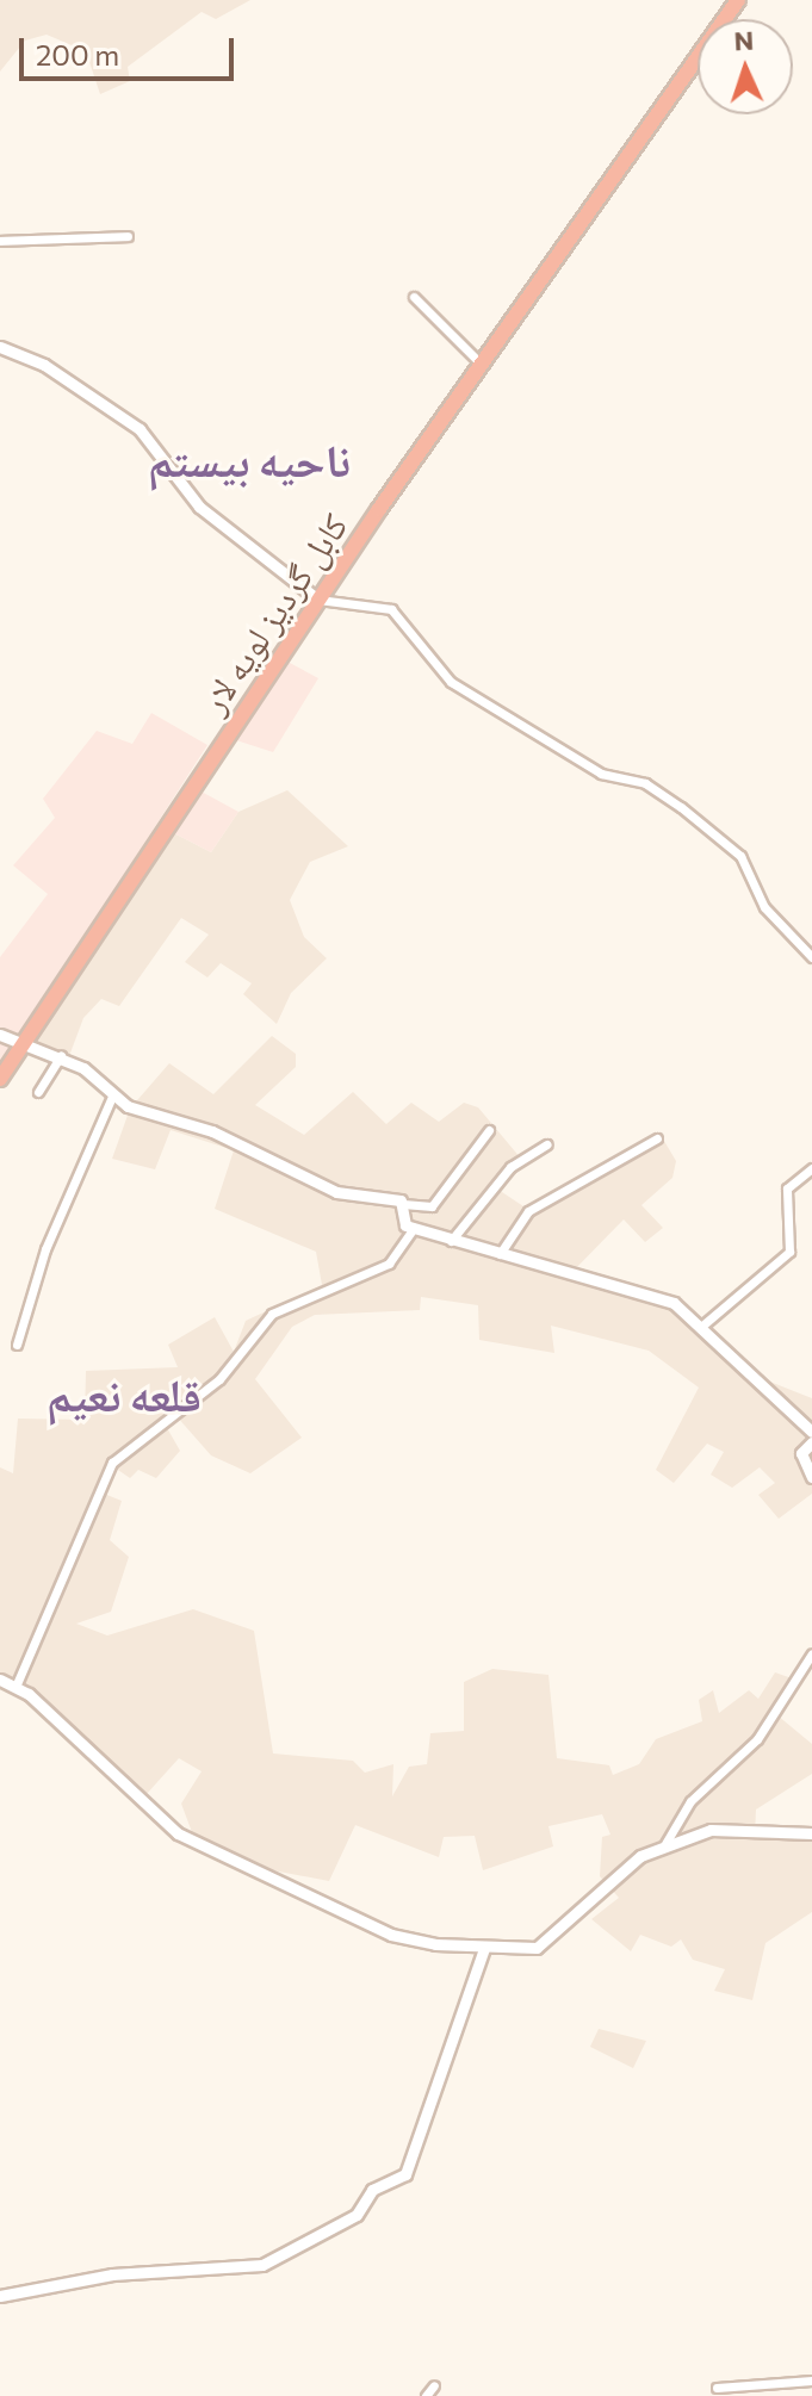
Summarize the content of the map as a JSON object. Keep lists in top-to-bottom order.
{
  "streets": {
    "highway": ["کابل گردیز لویه لار"]
  },
  "districts": ["ناحیه بیستم", "قلعه نعيم"],
  "scale_bar": "200 m",
  "north": "top"
}
